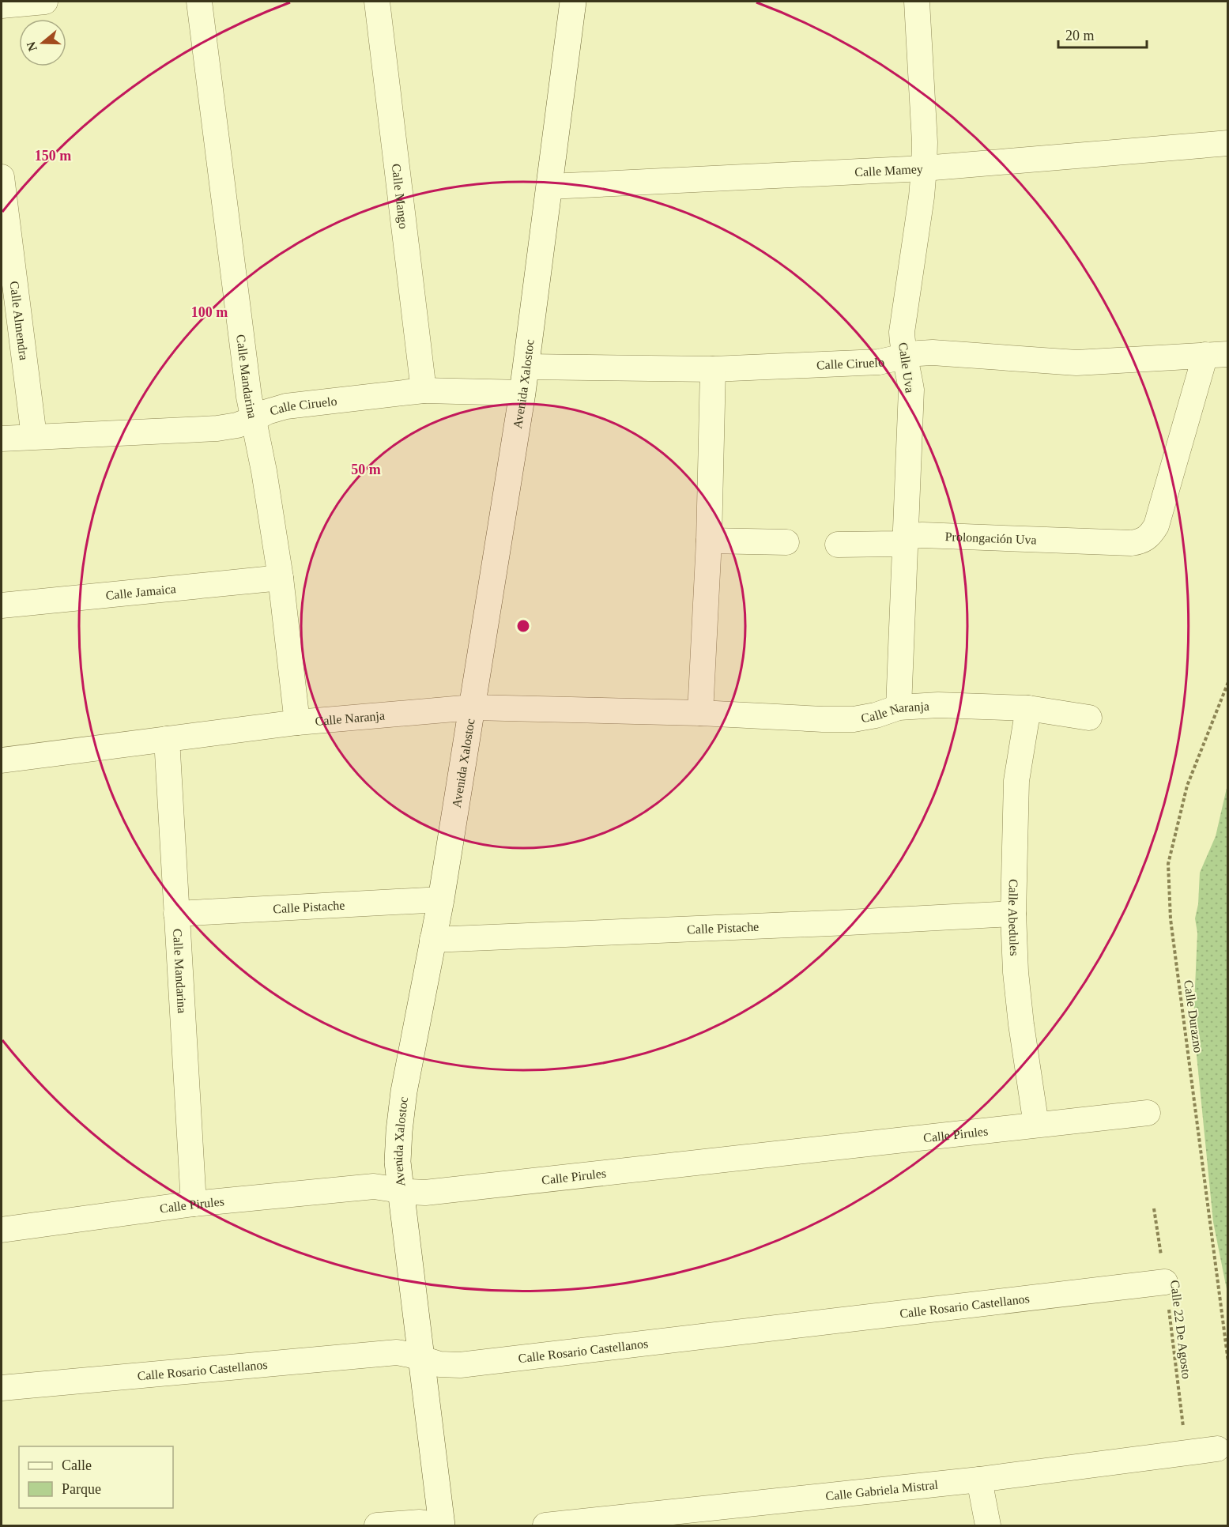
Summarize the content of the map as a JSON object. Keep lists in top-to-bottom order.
{
  "streets": {
    "street": [
      "Calle Mamey",
      "Calle Mango",
      "Calle Almendra",
      "Calle Ciruelo",
      "Calle Uva",
      "Calle Mandarina",
      "Avenida Xalostoc",
      "Prolongación Uva",
      "Calle Jamaica",
      "Calle Naranja",
      "Calle Pistache",
      "Calle Abedules",
      "Calle Pirules",
      "Calle Rosario Castellanos",
      "Calle Gabriela Mistral"
    ],
    "path": ["Calle Durazno", "Calle 22 De Agosto"]
  },
  "crossings": [
    ["Calle Mamey", "Calle Uva"],
    ["Calle Mamey", "Avenida Xalostoc"],
    ["Calle Mango", "Calle Ciruelo"],
    ["Calle Almendra", "Calle Ciruelo"],
    ["Calle Ciruelo", "Calle Uva"],
    ["Calle Ciruelo", "Calle Mandarina"],
    ["Calle Ciruelo", "Avenida Xalostoc"],
    ["Calle Ciruelo", "Prolongación Uva"],
    ["Calle Uva", "Prolongación Uva"],
    ["Calle Uva", "Calle Naranja"],
    ["Calle Mandarina", "Calle Jamaica"],
    ["Calle Mandarina", "Calle Naranja"],
    ["Calle Mandarina", "Calle Pistache"],
    ["Calle Mandarina", "Calle Pirules"],
    ["Avenida Xalostoc", "Calle Naranja"],
    ["Avenida Xalostoc", "Calle Pistache"],
    ["Avenida Xalostoc", "Calle Pirules"],
    ["Avenida Xalostoc", "Calle Rosario Castellanos"],
    ["Calle Naranja", "Calle Abedules"],
    ["Calle Pistache", "Calle Abedules"],
    ["Calle Abedules", "Calle Pirules"],
    ["Calle Rosario Castellanos", "Calle 22 De Agosto"],
    ["Calle 22 De Agosto", "Calle Gabriela Mistral"]
  ],
  "legend": ["Calle", "Parque"],
  "scale_bar": "20 m",
  "north": "left",
  "rings": ["150 m", "100 m", "50 m"]
}
